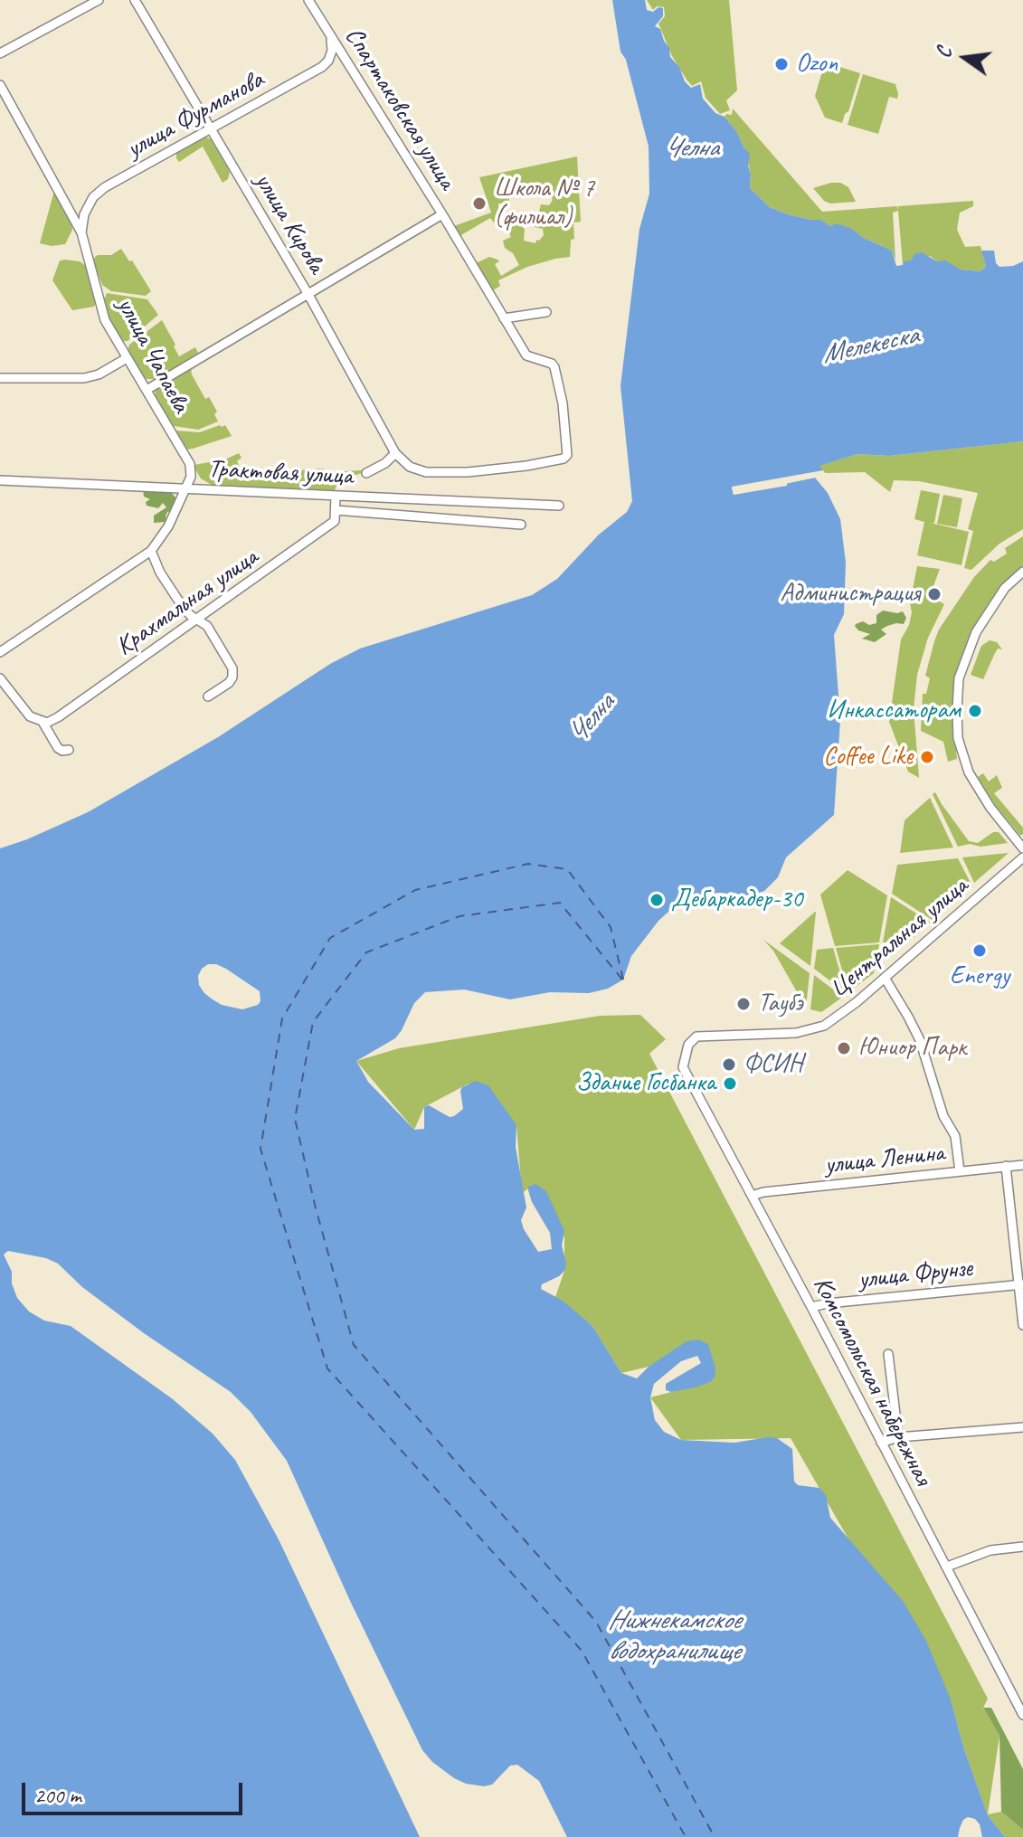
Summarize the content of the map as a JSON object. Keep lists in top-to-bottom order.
{
  "streets": {
    "street": [
      "Спартаковская улица",
      "улица Фурманова",
      "улица Кирова",
      "улица Чапаева",
      "Трактовая улица",
      "Крахмальная улица",
      "Центральная улица",
      "улица Ленина",
      "улица Фрунзе",
      "Комсомольская набережная"
    ]
  },
  "crossings": [
    ["Спартаковская улица", "улица Фурманова"],
    ["Спартаковская улица", "улица Кирова"],
    ["улица Фурманова", "улица Кирова"],
    ["улица Фурманова", "улица Чапаева"],
    ["улица Чапаева", "Трактовая улица"],
    ["Центральная улица", "Комсомольская набережная"],
    ["улица Ленина", "Комсомольская набережная"],
    ["улица Фрунзе", "Комсомольская набережная"]
  ],
  "water": ["Челна", "Мелекеска", "Нижнекамское водохранилище"],
  "places": [
    "Ozon",
    "Школа № 7 (филиал)",
    "Администрация",
    "Инкассаторам",
    "Coffee Like",
    "Дебаркадер-30",
    "Energy",
    "Таубэ",
    "Юниор Парк",
    "ФСИН",
    "Здание Госбанка"
  ],
  "scale_bar": "200 m",
  "north": "left"
}
